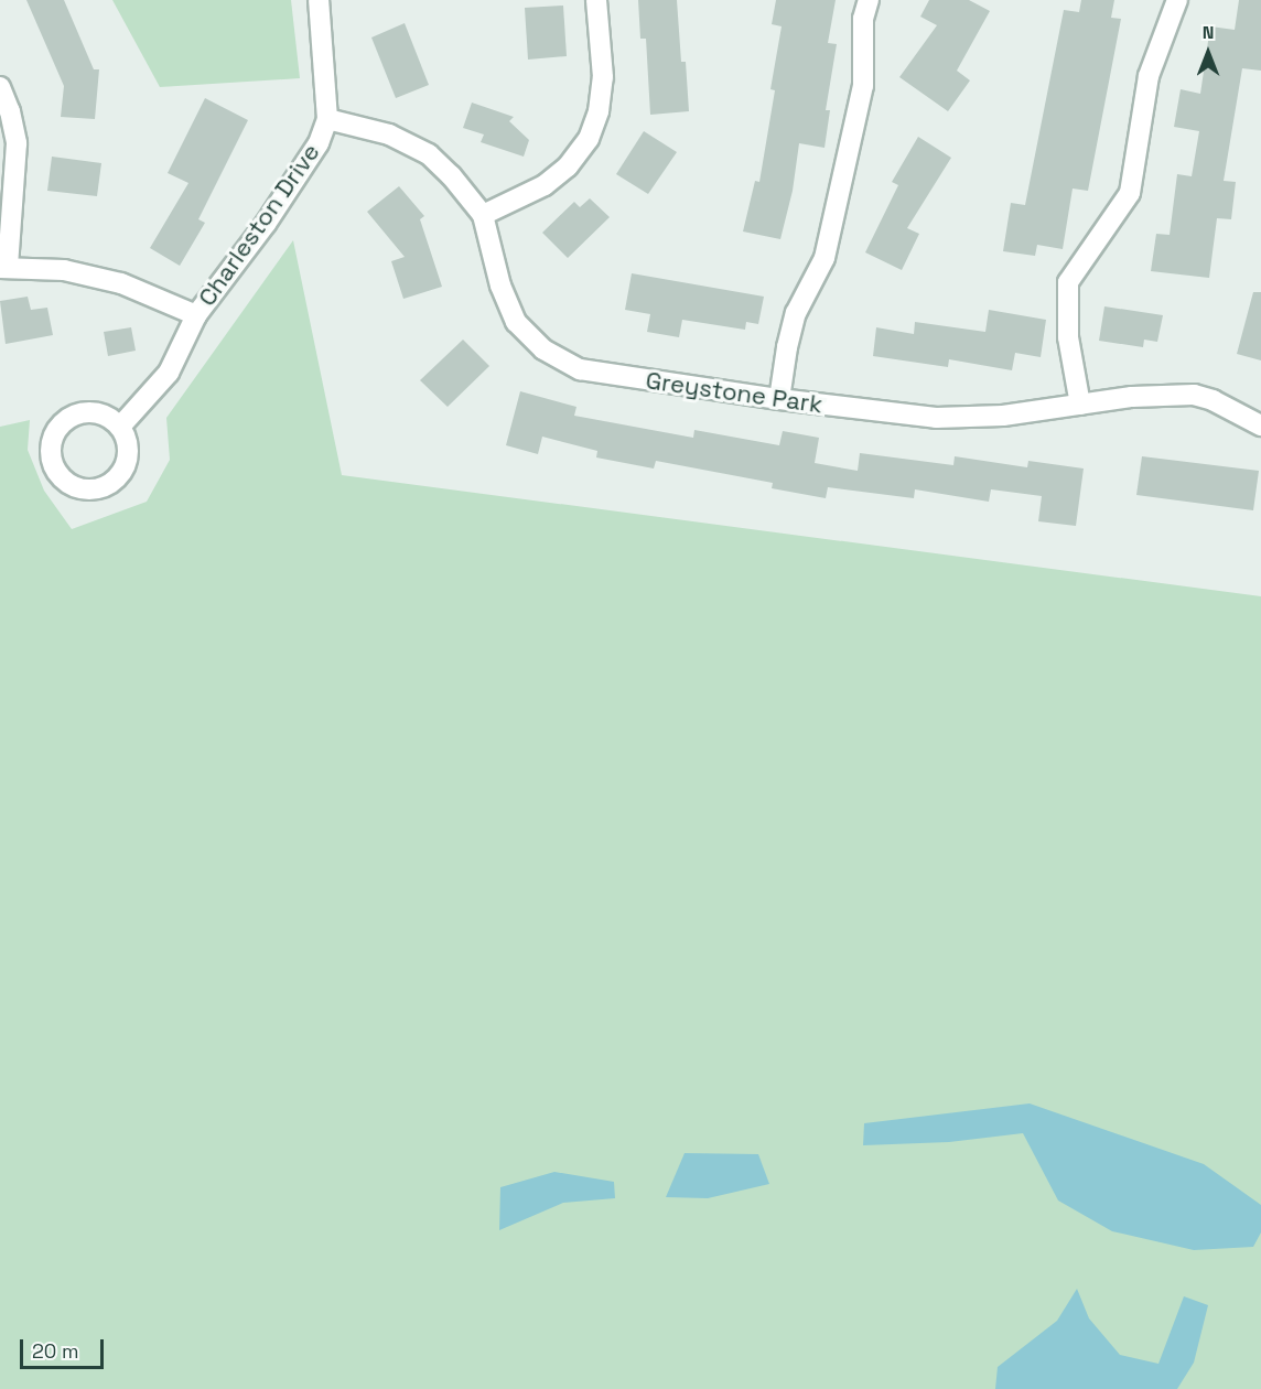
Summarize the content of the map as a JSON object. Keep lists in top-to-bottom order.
{
  "streets": {
    "street": ["Charleston Drive", "Greystone Park"]
  },
  "crossings": [
    ["Charleston Drive", "Greystone Park"]
  ],
  "scale_bar": "20 m",
  "north": "top"
}
